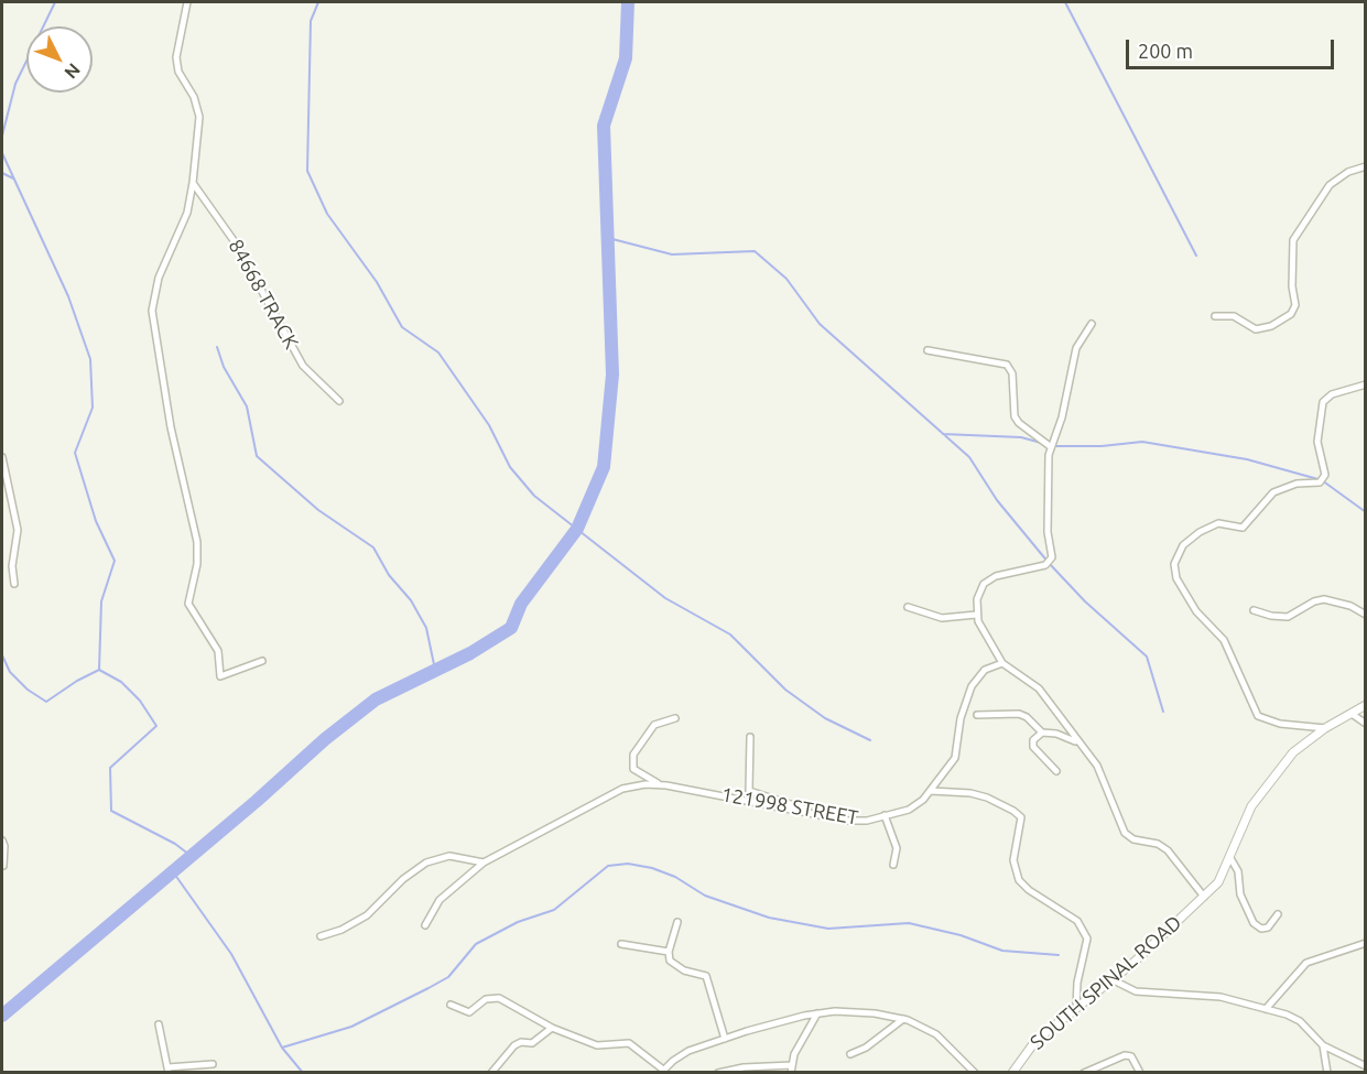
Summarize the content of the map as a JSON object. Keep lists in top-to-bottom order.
{
  "streets": {
    "street": ["84668 TRACK", "121998 STREET", "SOUTH SPINAL ROAD"]
  },
  "scale_bar": "200 m",
  "north": "bottom right"
}
